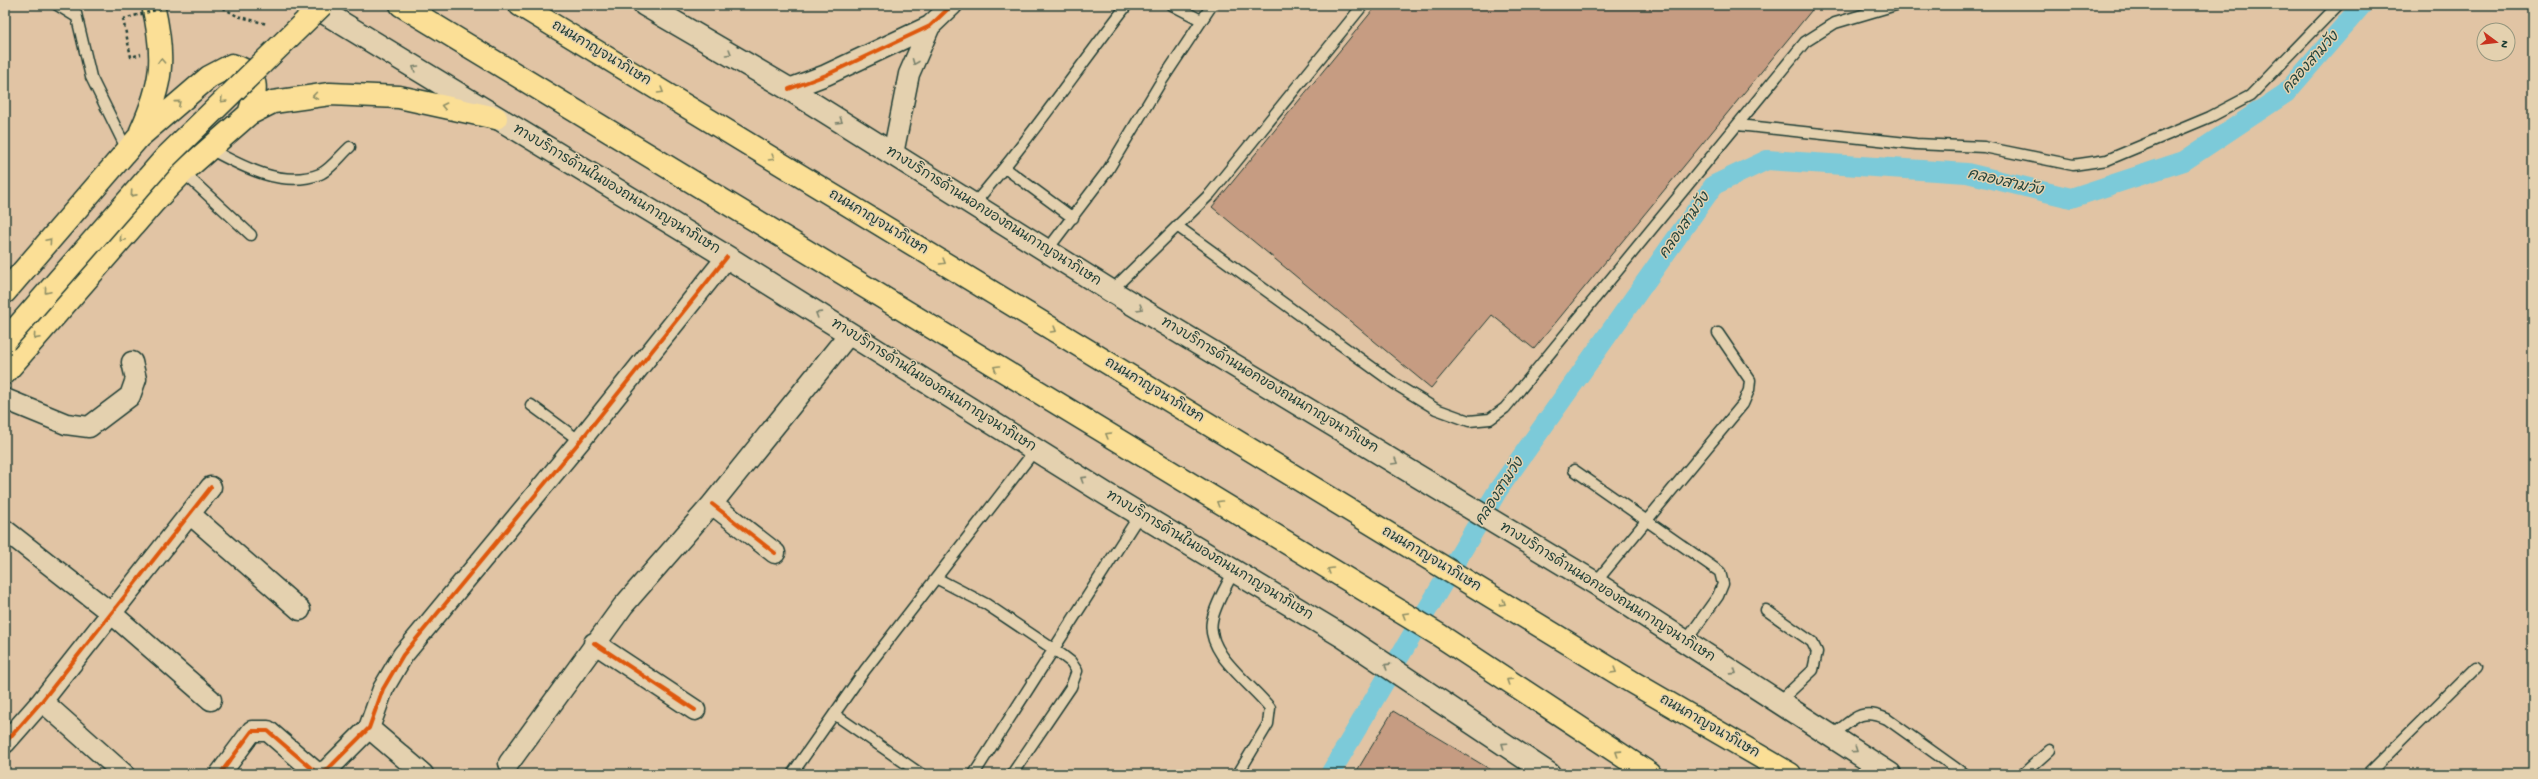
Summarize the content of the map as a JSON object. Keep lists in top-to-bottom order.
{
  "streets": {
    "main road": ["ถนนกาญจนาภิเษก", "ทางบริการด้านในของถนนกาญจนาภิเษก", "ทางบริการด้านนอกของถนนกาญจนาภิเษก"]
  },
  "water": ["คลองสามวัง"],
  "north": "right"
}
